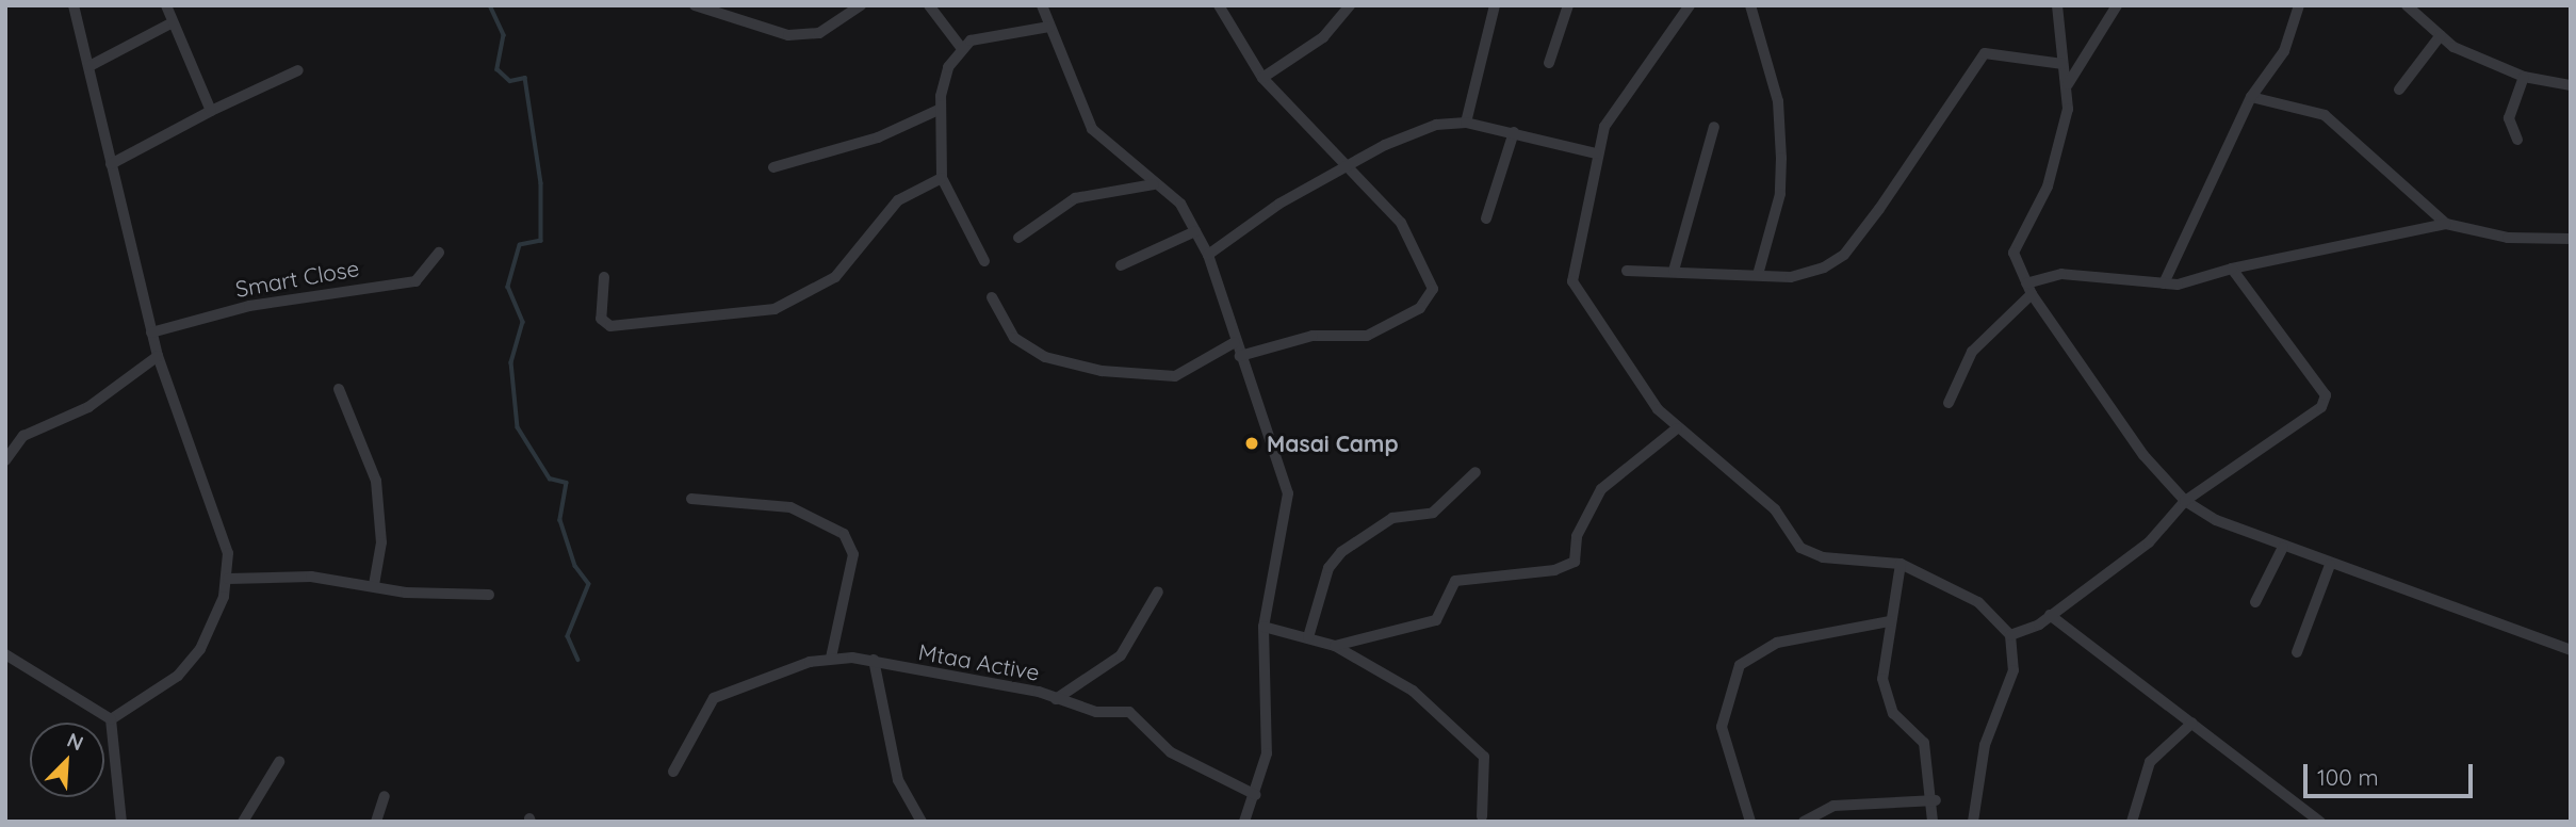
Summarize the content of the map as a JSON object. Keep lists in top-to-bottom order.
{
  "streets": {
    "street": ["Smart Close", "Mtaa Active"]
  },
  "places": ["Masai Camp"],
  "scale_bar": "100 m",
  "north": "top right"
}
